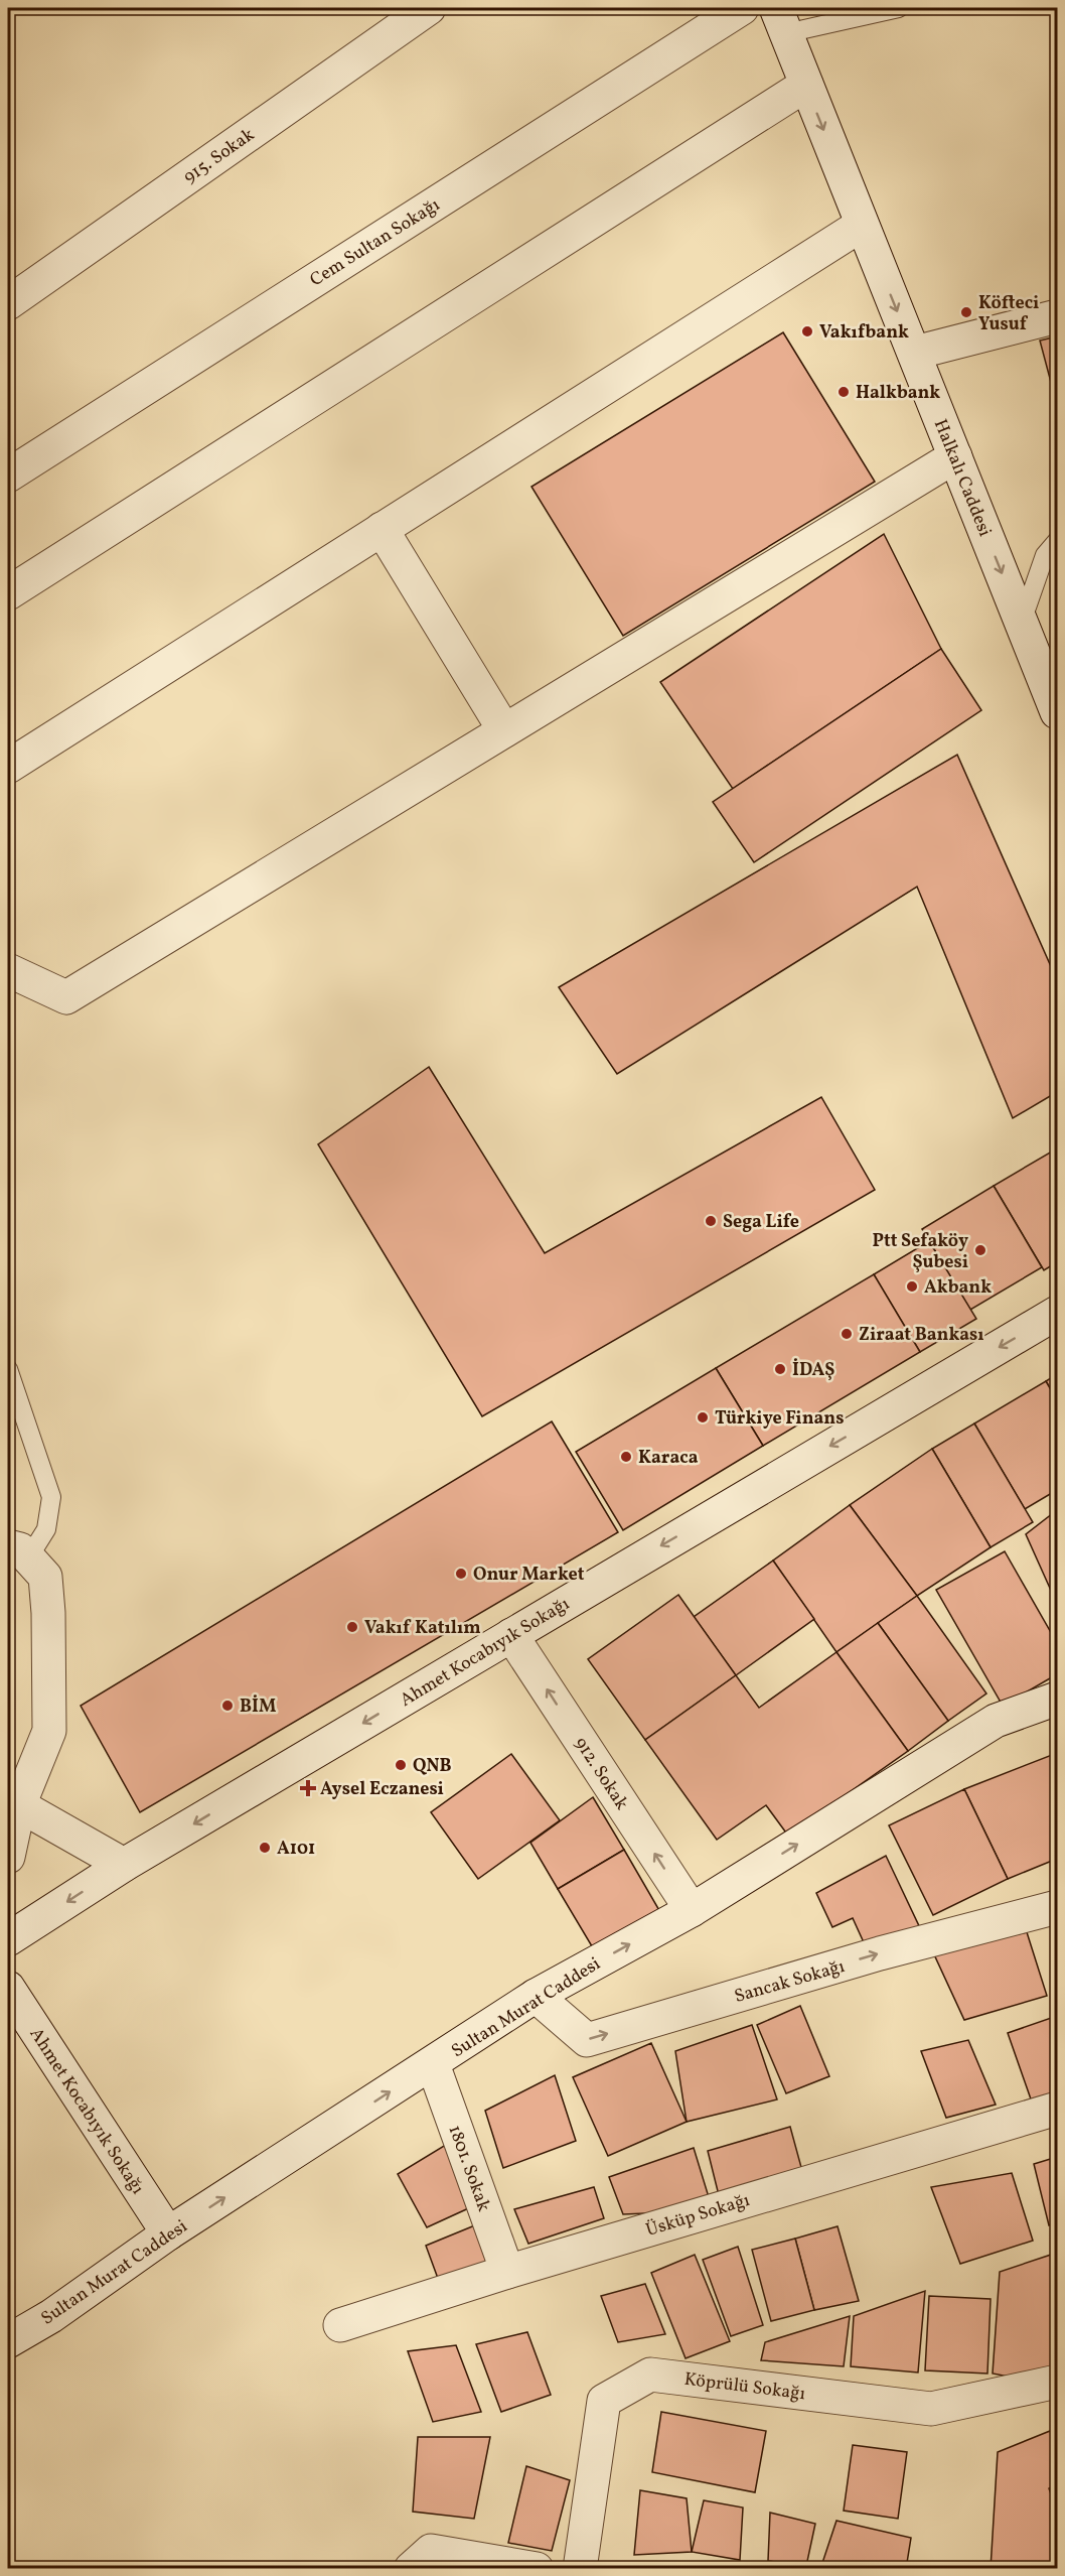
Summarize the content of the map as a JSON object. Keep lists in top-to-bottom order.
{
  "streets": {
    "street": [
      "915. Sokak",
      "Cem Sultan Sokağı",
      "Halkalı Caddesi",
      "Ahmet Kocabıyık Sokağı",
      "912. Sokak",
      "Sancak Sokağı",
      "Sultan Murat Caddesi",
      "1801. Sokak",
      "Üsküp Sokağı",
      "Köprülü Sokağı"
    ]
  },
  "crossings": [
    ["Ahmet Kocabıyık Sokağı", "912. Sokak"],
    ["Ahmet Kocabıyık Sokağı", "Sultan Murat Caddesi"],
    ["912. Sokak", "Sultan Murat Caddesi"],
    ["Sancak Sokağı", "Sultan Murat Caddesi"],
    ["Sultan Murat Caddesi", "1801. Sokak"],
    ["1801. Sokak", "Üsküp Sokağı"]
  ],
  "one_way": [
    "Halkalı Caddesi",
    "Ahmet Kocabıyık Sokağı",
    "912. Sokak",
    "Sancak Sokağı",
    "Sultan Murat Caddesi"
  ],
  "places": {
    "other": [
      "Köfteci Yusuf",
      "Vakıfbank",
      "Halkbank",
      "Sega Life",
      "Ptt Sefaköy Şubesi",
      "Akbank",
      "Ziraat Bankası",
      "İDAŞ",
      "Türkiye Finans",
      "Karaca",
      "Onur Market",
      "Vakıf Katılım",
      "BİM",
      "QNB",
      "A101"
    ],
    "health": ["Aysel Eczanesi"]
  }
}
